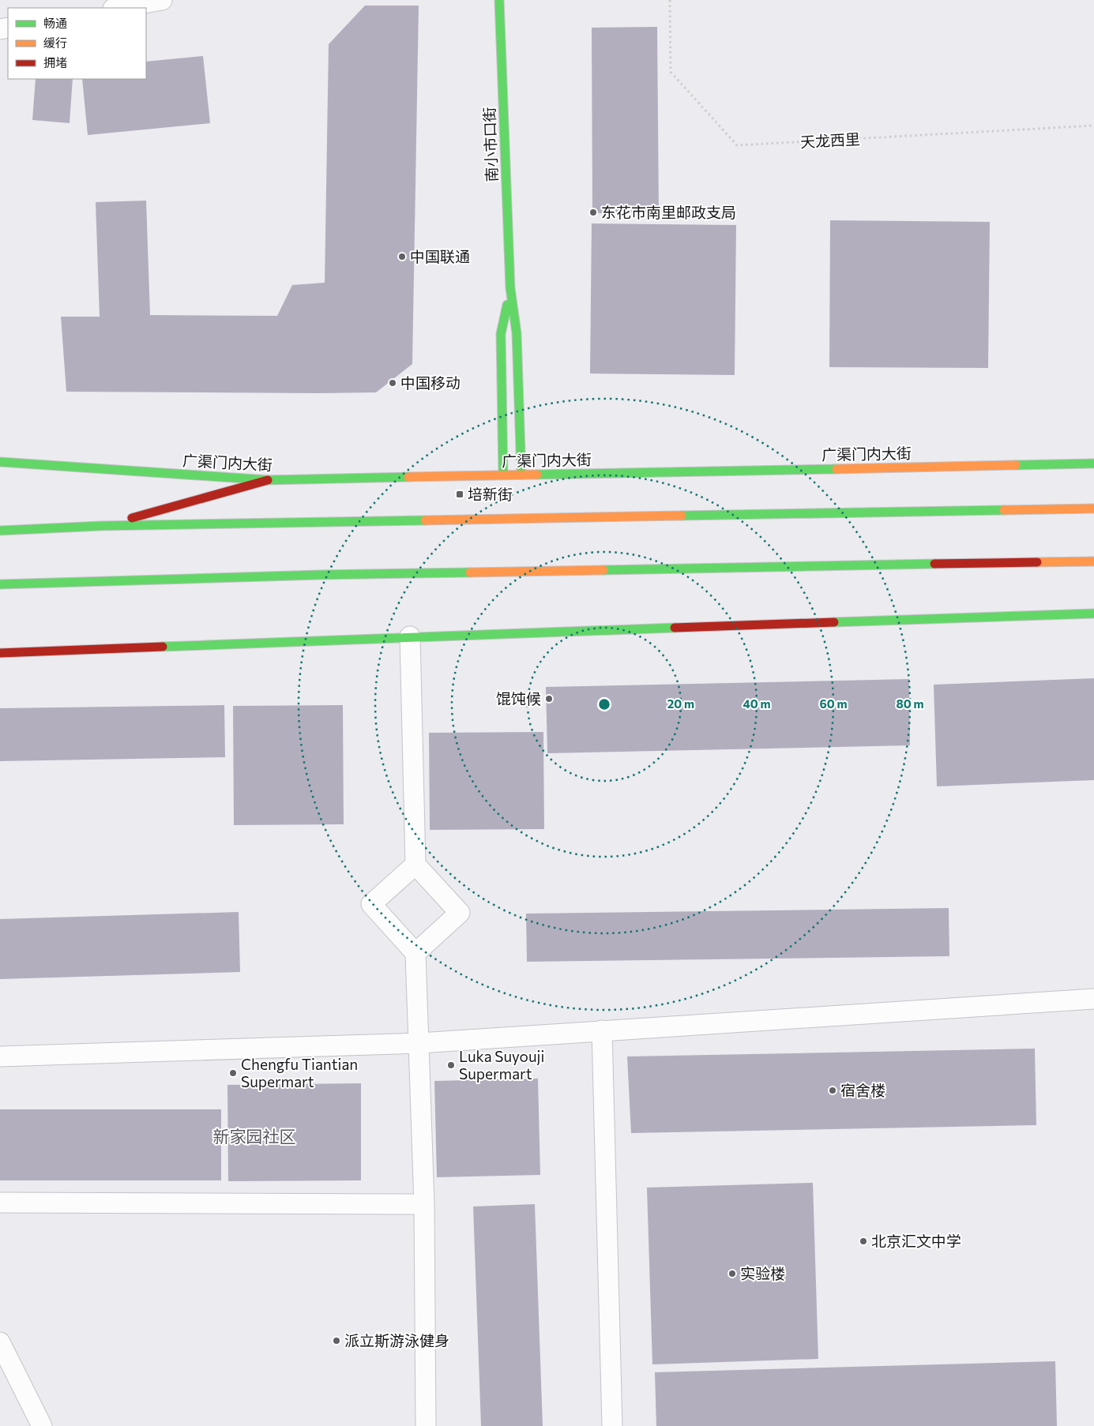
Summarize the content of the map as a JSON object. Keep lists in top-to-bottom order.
{
  "streets": {
    "street": ["南小市口街", "广渠门内大街"],
    "path": ["天龙西里"]
  },
  "crossings": [
    ["南小市口街", "广渠门内大街"]
  ],
  "districts": ["新家园社区"],
  "places": {
    "other": [
      "东花市南里邮政支局",
      "中国联通",
      "中国移动",
      "馄饨候",
      "Luka Suyouji Supermart",
      "Chengfu Tiantian Supermart",
      "宿舍楼",
      "北京汇文中学",
      "实验楼",
      "派立斯游泳健身"
    ],
    "transit": ["培新街"]
  },
  "legend": ["畅通", "缓行", "拥堵"],
  "rings": [
    "20 m",
    "40 m",
    "60 m",
    "80 m"
  ]
}
